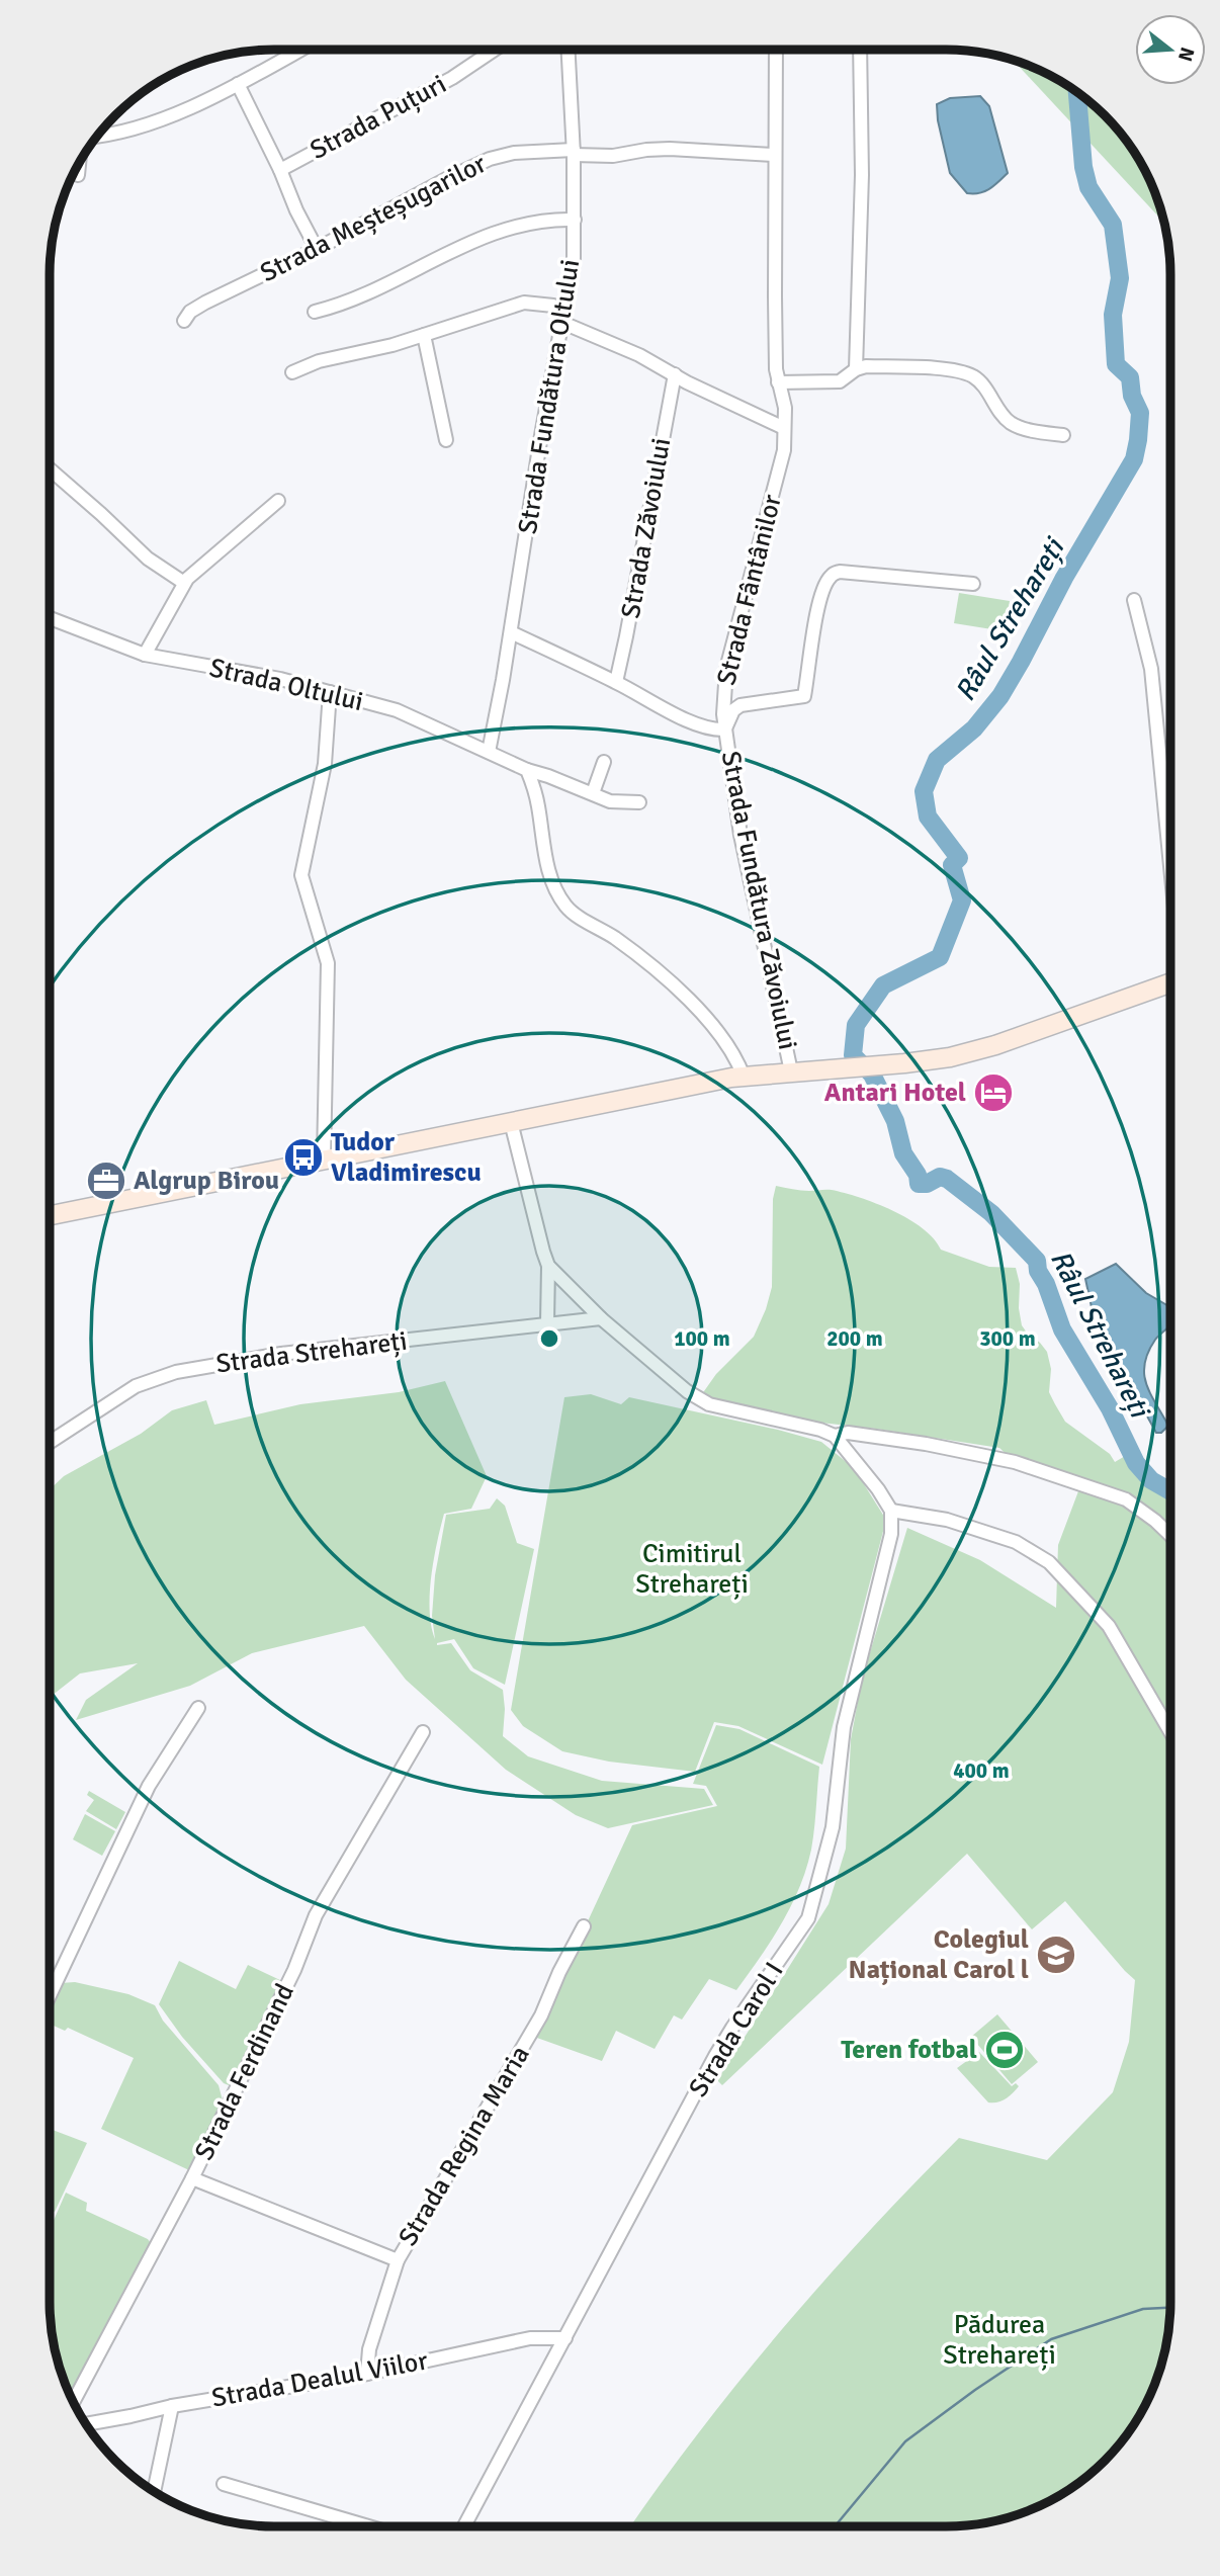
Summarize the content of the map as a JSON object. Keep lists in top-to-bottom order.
{
  "streets": {
    "street": [
      "Strada Puțuri",
      "Strada Meșteșugarilor",
      "Strada Fundătura Oltului",
      "Strada Zăvoiului",
      "Strada Fântânilor",
      "Strada Oltului",
      "Strada Fundătura Zăvoiului",
      "Strada Strehareți",
      "Strada Carol I",
      "Strada Ferdinand",
      "Strada Regina Maria",
      "Strada Dealul Viilor"
    ]
  },
  "crossings": [
    ["Strada Meșteșugarilor", "Strada Fundătura Oltului"],
    ["Strada Meșteșugarilor", "Strada Fântânilor"],
    ["Strada Fundătura Oltului", "Strada Oltului"],
    ["Strada Fântânilor", "Strada Fundătura Zăvoiului"],
    ["Strada Carol I", "Strada Dealul Viilor"],
    ["Strada Regina Maria", "Strada Dealul Viilor"]
  ],
  "water": ["Râul Strehareți"],
  "parks": ["Cimitirul Strehareți", "Pădurea Strehareți"],
  "places": {
    "hotel": ["Antari Hotel"],
    "bus stop": ["Tudor Vladimirescu"],
    "office": ["Algrup Birou"],
    "school or university": ["Colegiul Național Carol l"],
    "sports": ["Teren fotbal"]
  },
  "north": "right",
  "rings": [
    "100 m",
    "200 m",
    "300 m",
    "400 m"
  ]
}
